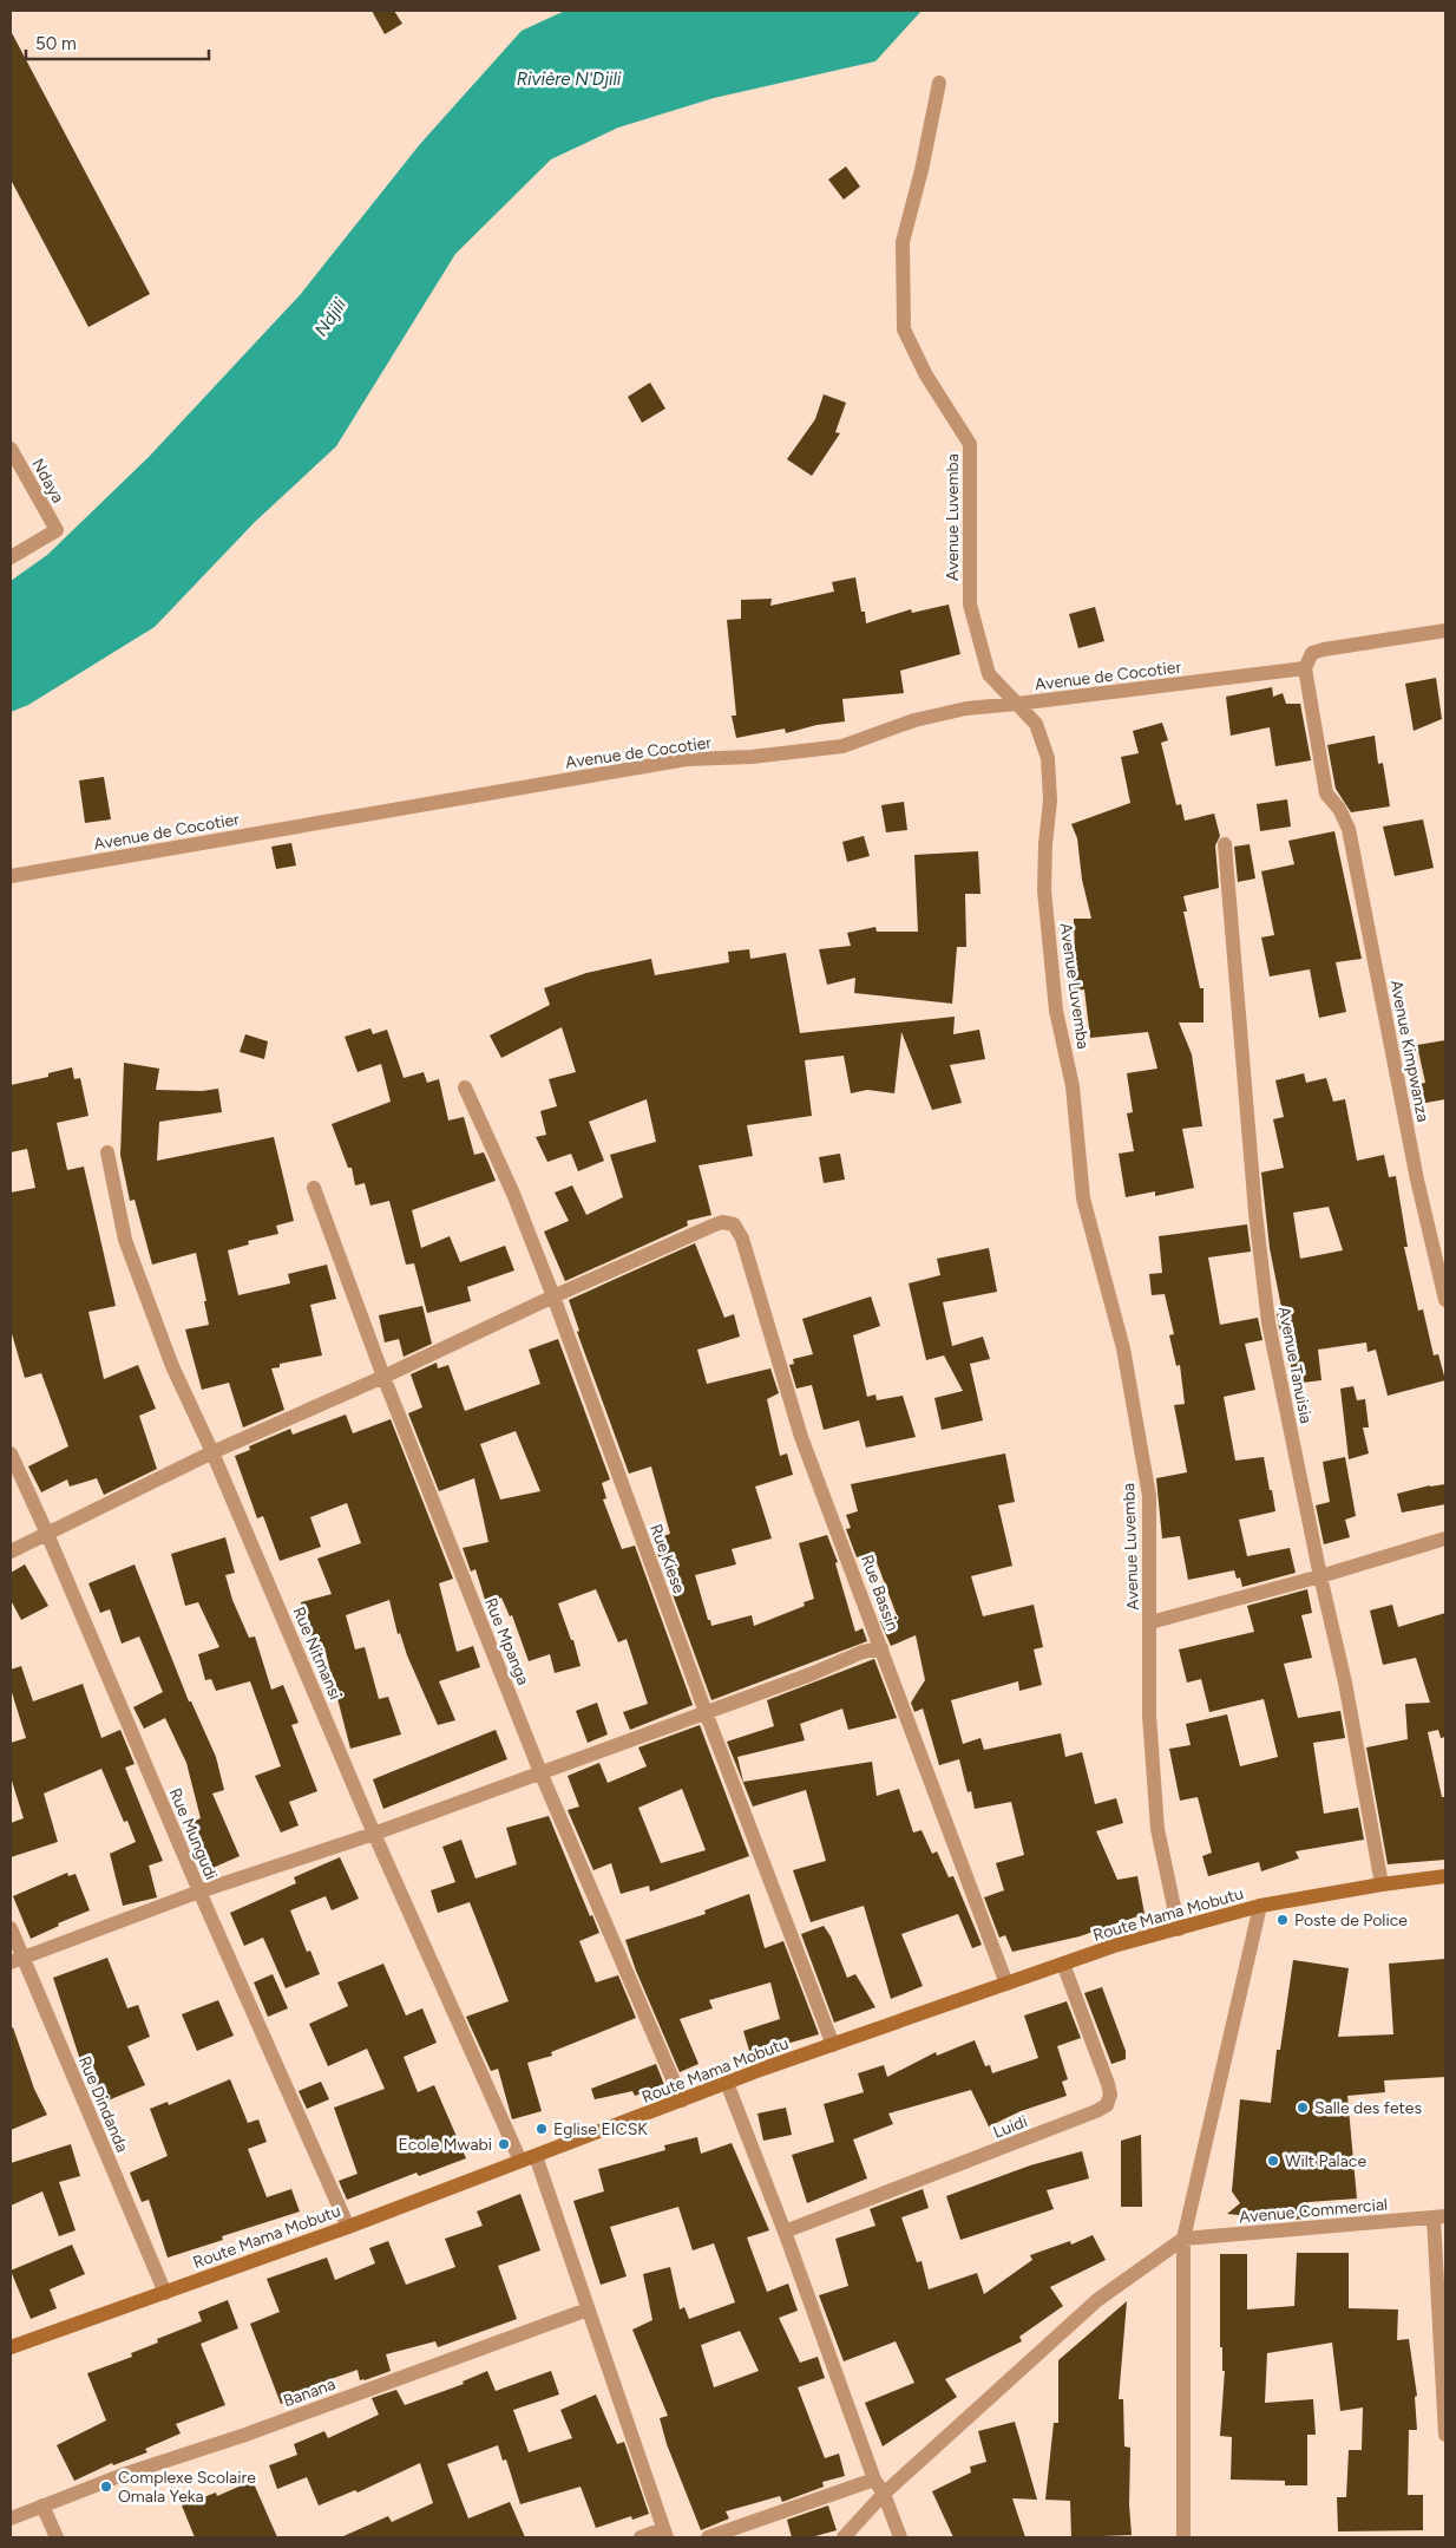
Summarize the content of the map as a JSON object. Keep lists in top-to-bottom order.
{
  "streets": {
    "street": [
      "Ndaya",
      "Avenue Luvemba",
      "Avenue de Cocotier",
      "Avenue Kimpwanza",
      "Avenue Tanuisia",
      "Rue Kiese",
      "Rue Bassin",
      "Rue Mpanga",
      "Rue Nitmansi",
      "Rue Mungudi",
      "Route Mama Mobutu",
      "Rue Dindanda",
      "Luidi",
      "Avenue Commercial",
      "Banana"
    ]
  },
  "crossings": [
    ["Avenue Luvemba", "Avenue de Cocotier"],
    ["Avenue Luvemba", "Route Mama Mobutu"],
    ["Avenue de Cocotier", "Avenue Kimpwanza"],
    ["Avenue Tanuisia", "Route Mama Mobutu"],
    ["Rue Kiese", "Rue Bassin"],
    ["Rue Kiese", "Route Mama Mobutu"],
    ["Rue Bassin", "Route Mama Mobutu"],
    ["Rue Mpanga", "Route Mama Mobutu"],
    ["Rue Nitmansi", "Route Mama Mobutu"],
    ["Rue Mungudi", "Route Mama Mobutu"],
    ["Route Mama Mobutu", "Rue Dindanda"],
    ["Route Mama Mobutu", "Luidi"]
  ],
  "water": ["Rivière N'Djili", "Ndjili"],
  "places": [
    "Poste de Police",
    "Salle des fetes",
    "Eglise EICSK",
    "Ecole Mwabi",
    "Wilt Palace",
    "Complexe Scolaire Omala Yeka"
  ],
  "scale_bar": "50 m"
}
